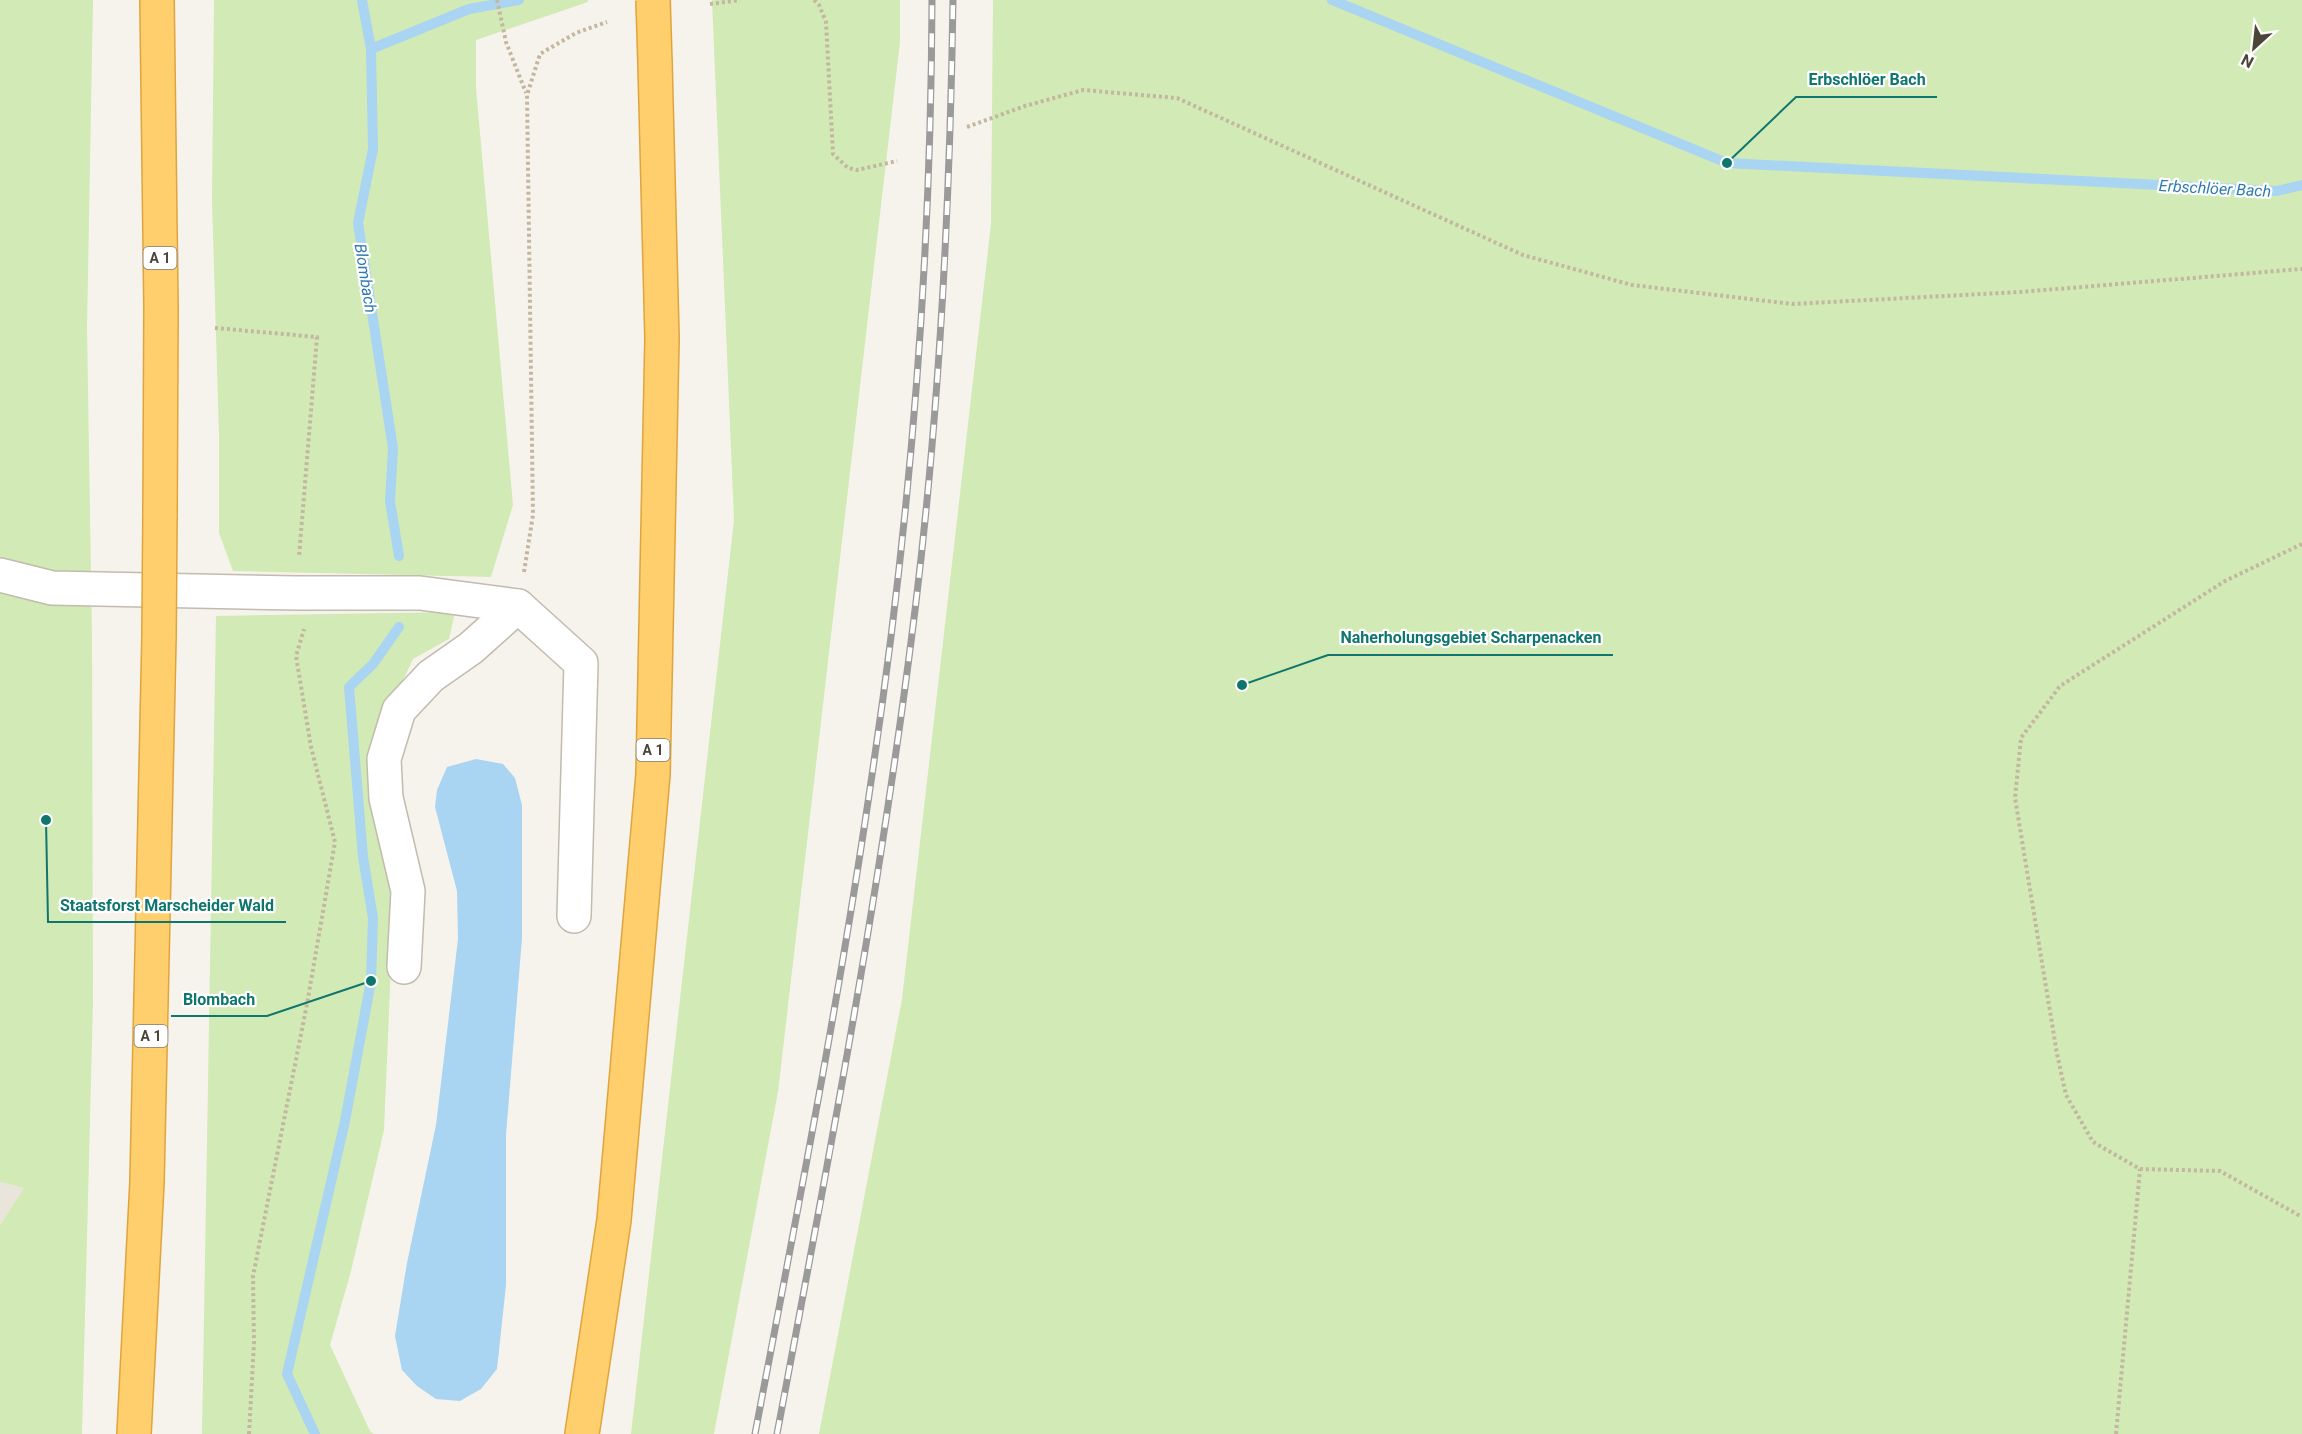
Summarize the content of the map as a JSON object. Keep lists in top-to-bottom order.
{
  "streets": {
    "highway": ["A 1"]
  },
  "water": ["Erbschlöer Bach", "Blombach"],
  "places": [
    "Erbschlöer Bach",
    "Naherholungsgebiet Scharpenacken",
    "Staatsforst Marscheider Wald",
    "Blombach"
  ],
  "north": "bottom left"
}
